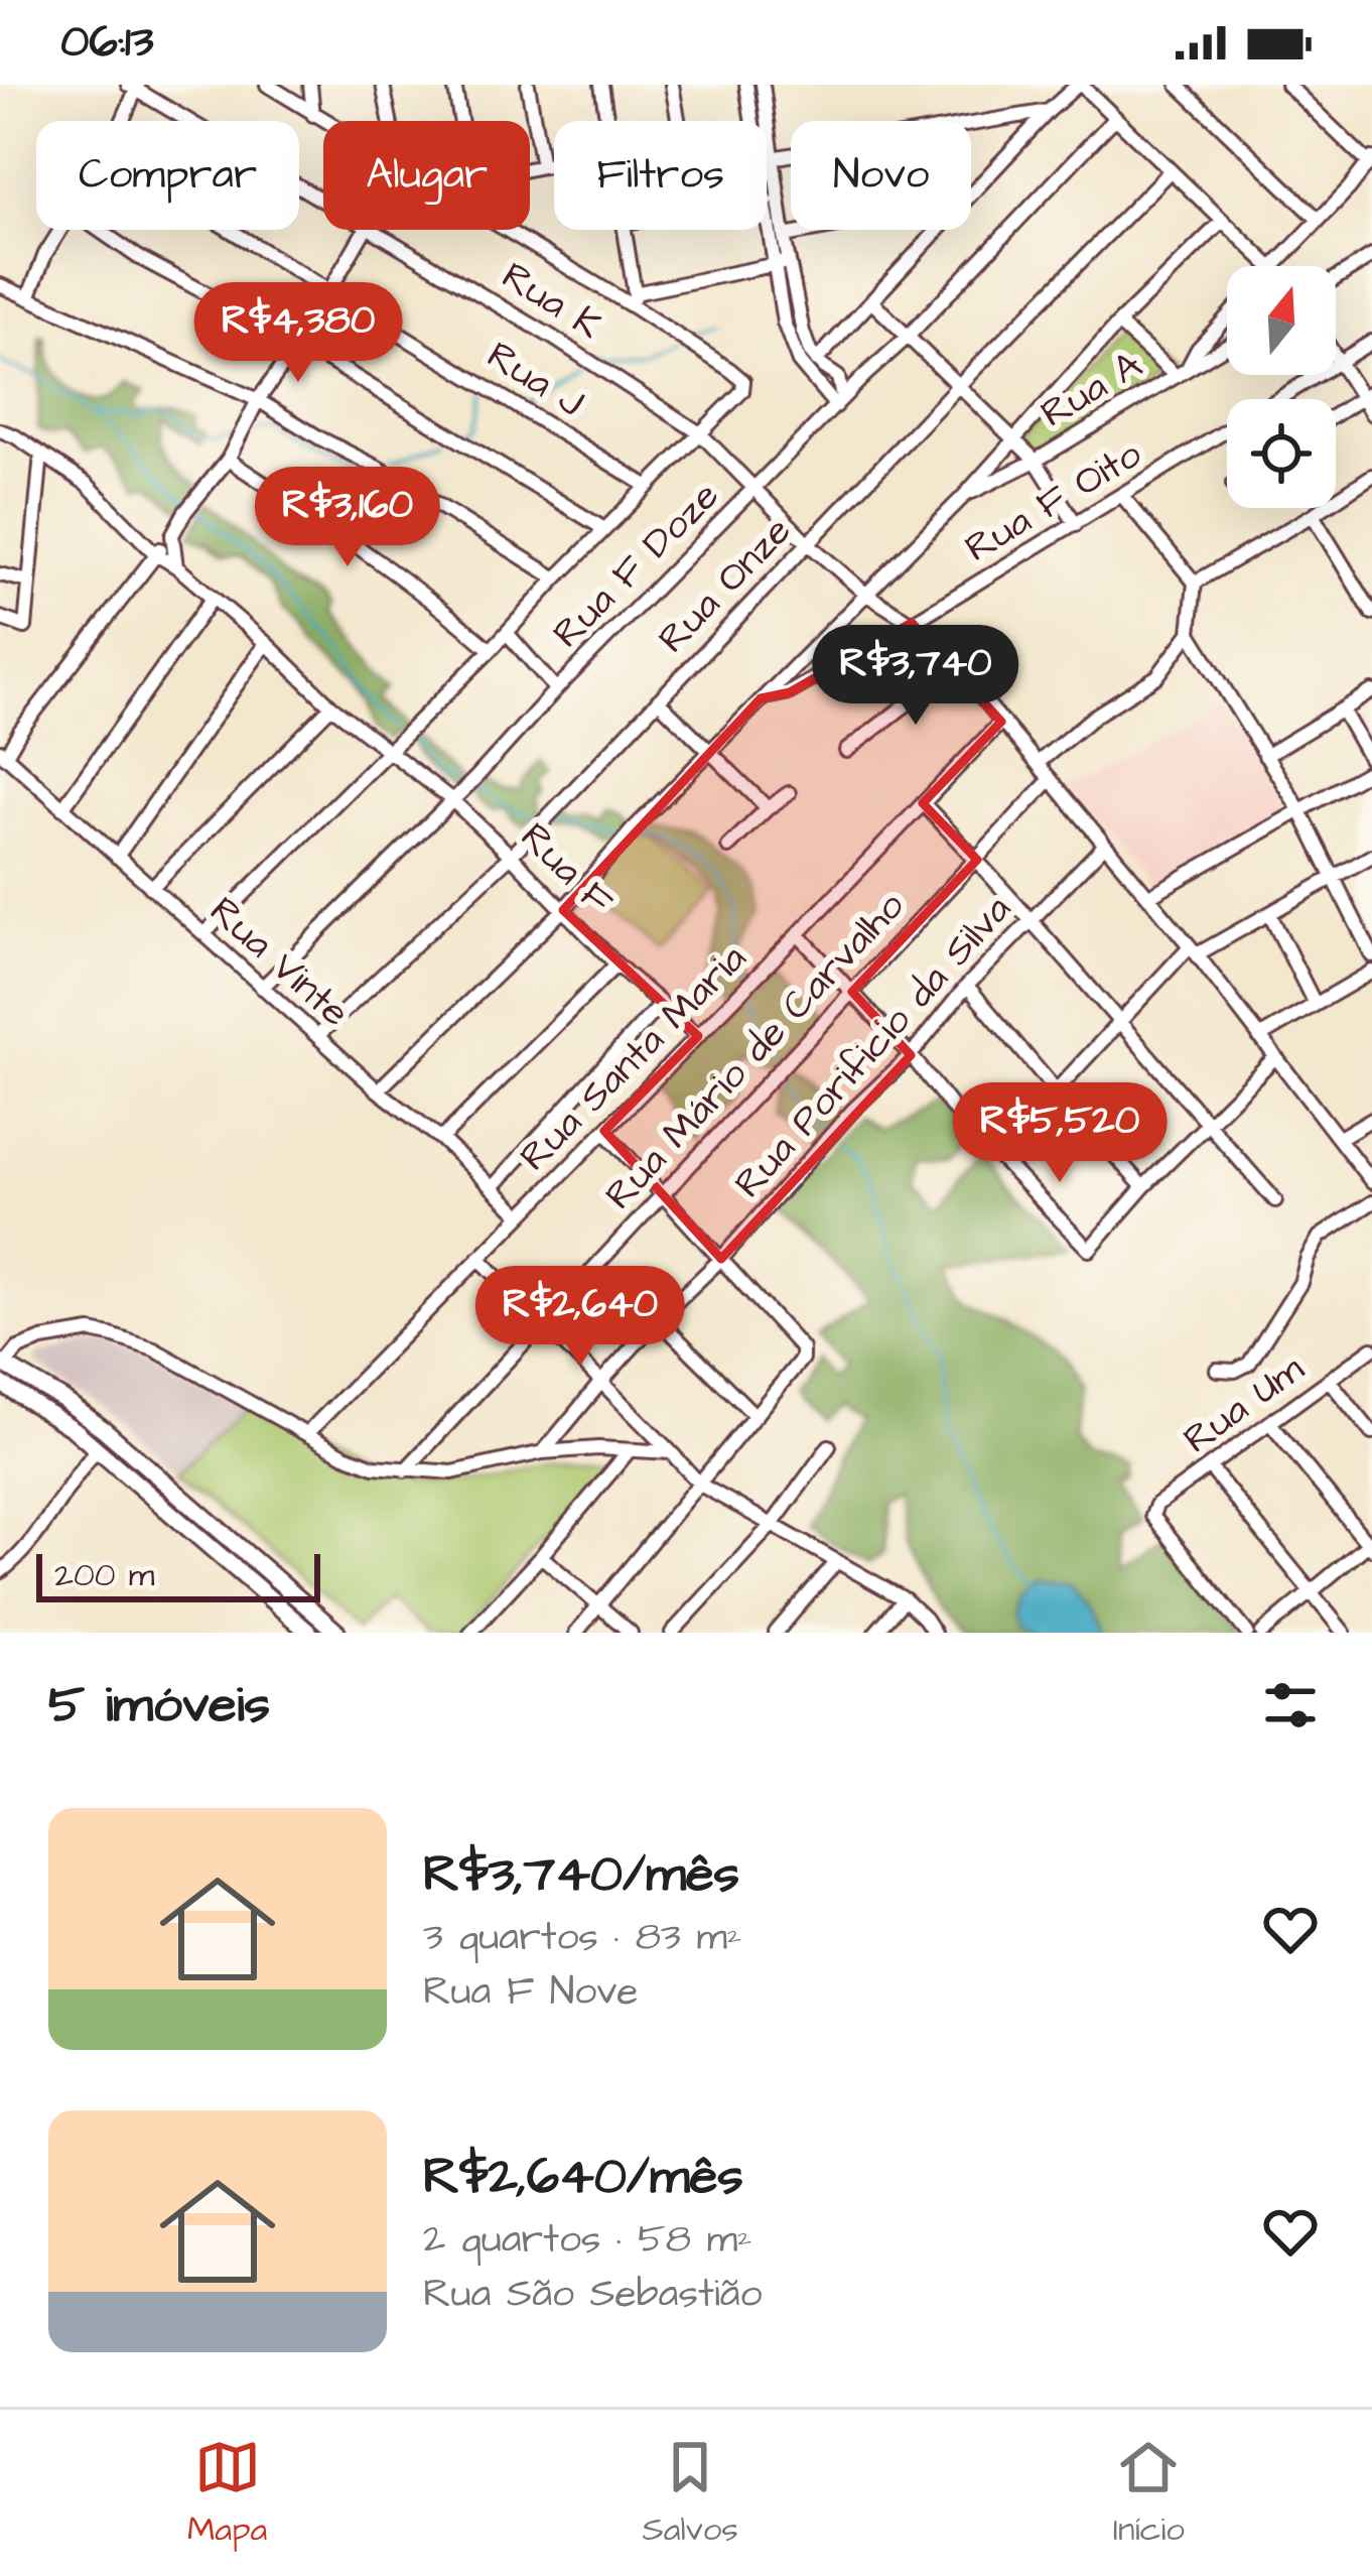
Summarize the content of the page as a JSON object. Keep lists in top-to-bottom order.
{
  "streets": {
    "street": [
      "Rua K",
      "Rua J",
      "Rua A",
      "Rua F Oito",
      "Rua F Doze",
      "Rua Onze",
      "Rua F",
      "Rua Vinte",
      "Rua Porificio da Silva",
      "Rua Mário de Carvalho",
      "Rua Santa Maria",
      "Rua Um"
    ]
  },
  "crossings": [
    ["Rua F Doze", "Rua F"],
    ["Rua F Doze", "Rua Vinte"],
    ["Rua Onze", "Rua F"],
    ["Rua Onze", "Rua Vinte"],
    ["Rua F", "Rua Santa Maria"],
    ["Rua Vinte", "Rua Santa Maria"]
  ],
  "scale_bar": "200 m",
  "north": "top",
  "page": {
    "status": "06:13",
    "chip": [
      "Comprar",
      "Alugar",
      "Filtros",
      "Novo"
    ],
    "price": [
      "R$4,380",
      "R$3,160",
      "R$3,740",
      "R$5,520",
      "R$2,640"
    ],
    "scale": "200 m",
    "heading": "5 imóveis",
    "list": [
      {
        "name": "R$3,740/mês",
        "note": "3 quartos · 83 m² · Rua F Nove"
      },
      {
        "name": "R$2,640/mês",
        "note": "2 quartos · 58 m² · Rua São Sebastião"
      }
    ],
    "tabs": ["Mapa", "Salvos", "Início"]
  }
}
